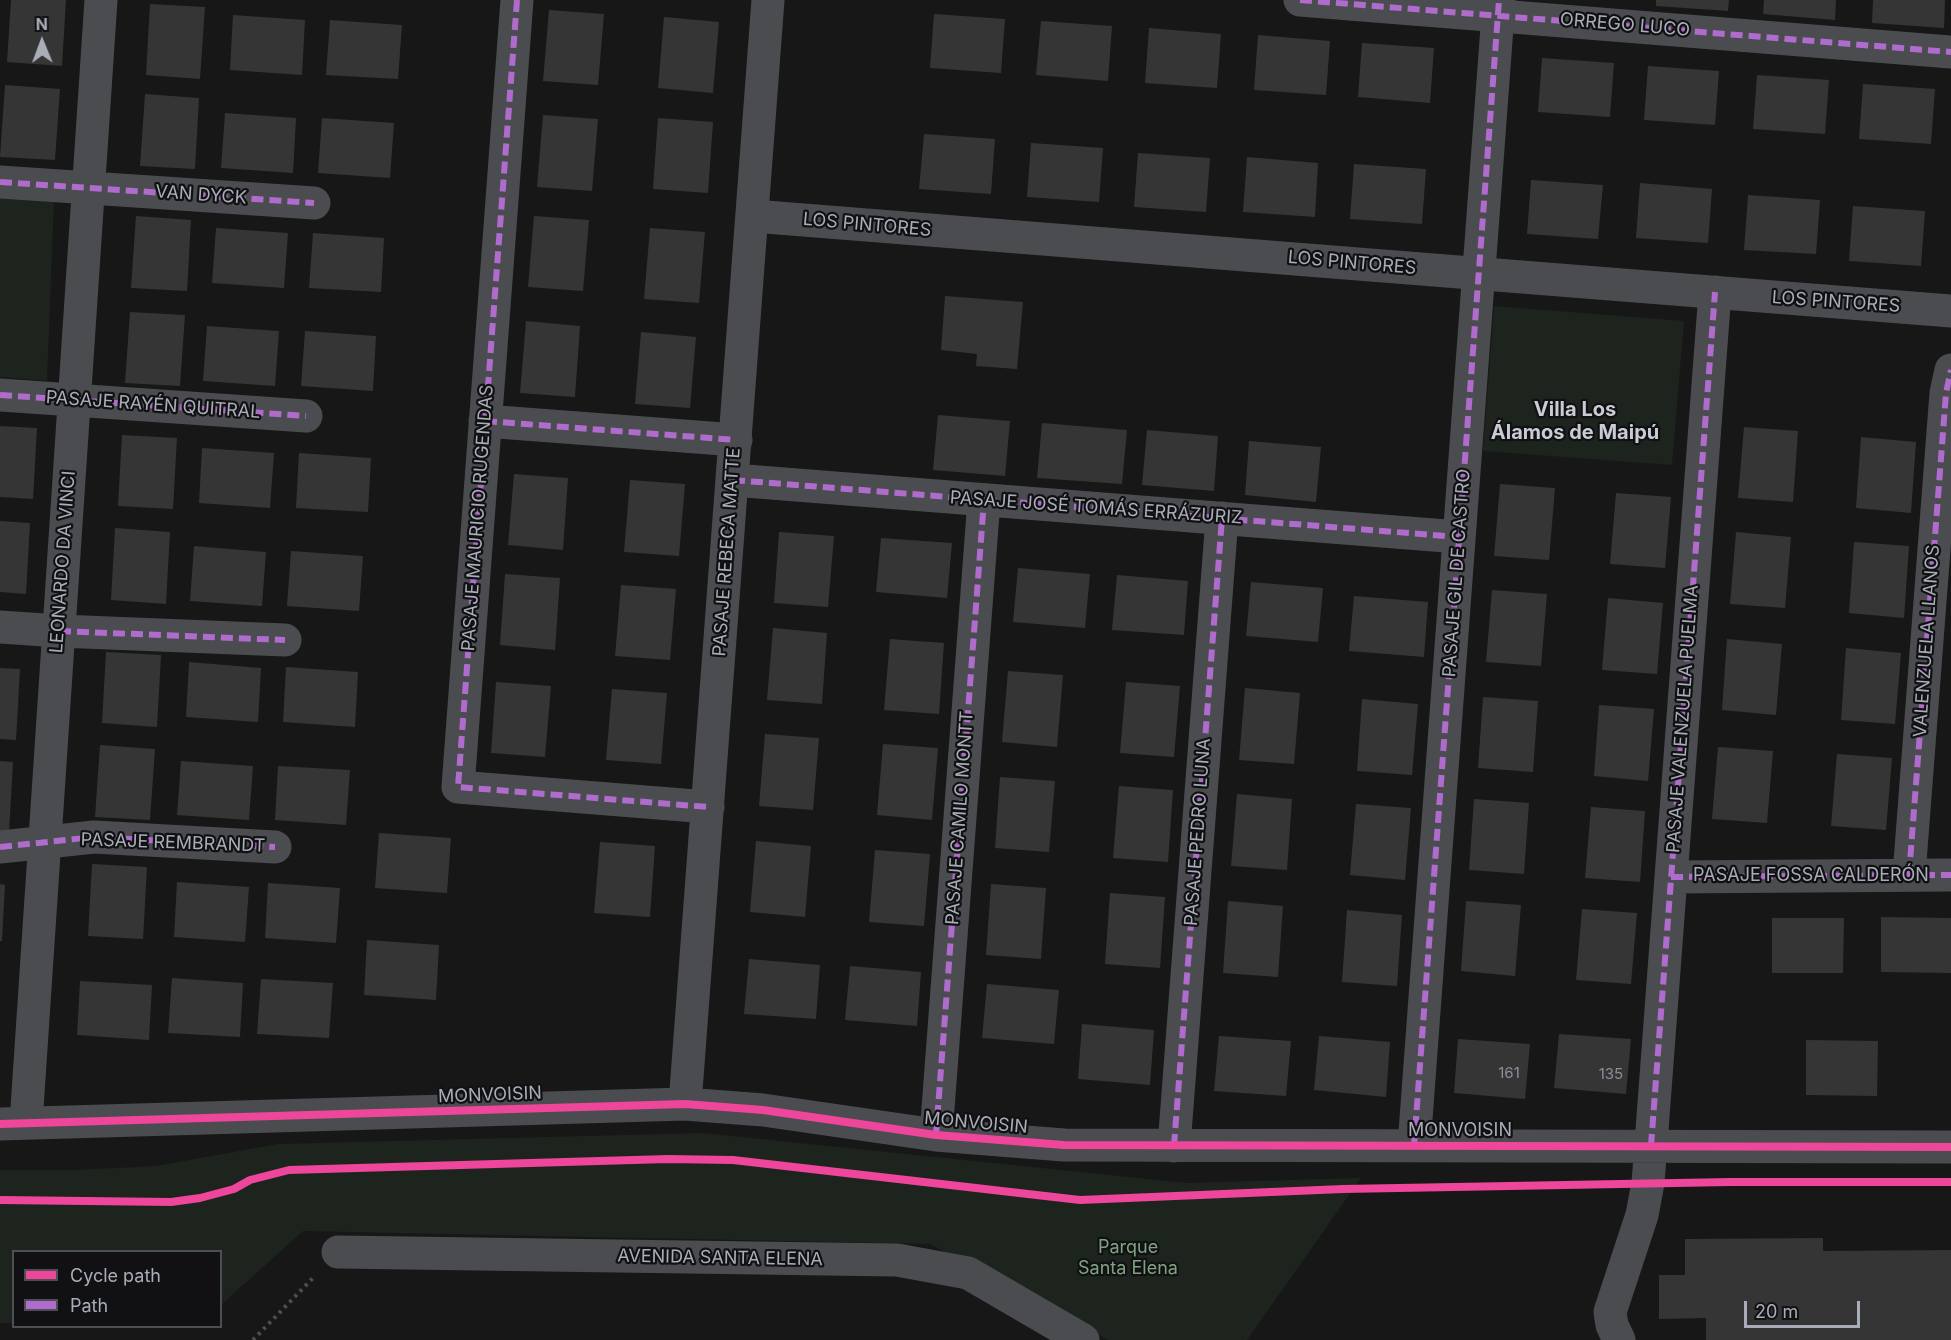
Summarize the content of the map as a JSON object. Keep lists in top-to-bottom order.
{
  "streets": {
    "street": [
      "ORREGO LUCO",
      "VAN DYCK",
      "LOS PINTORES",
      "PASAJE RAYÉN QUITRAL",
      "PASAJE JOSÉ TOMÁS ERRÁZURIZ",
      "PASAJE MAURICIO RUGENDAS",
      "PASAJE REBECA MATTE",
      "LEONARDO DA VINCI",
      "PASAJE GIL DE CASTRO",
      "VALENZUELA LLANOS",
      "PASAJE VALENZUELA PUELMA",
      "PASAJE CAMILO MONTT",
      "PASAJE PEDRO LUNA",
      "PASAJE REMBRANDT",
      "PASAJE FOSSA CALDERÓN",
      "MONVOISIN",
      "AVENIDA SANTA ELENA"
    ]
  },
  "crossings": [
    ["ORREGO LUCO", "PASAJE GIL DE CASTRO"],
    ["VAN DYCK", "LEONARDO DA VINCI"],
    ["LOS PINTORES", "PASAJE REBECA MATTE"],
    ["LOS PINTORES", "PASAJE GIL DE CASTRO"],
    ["LOS PINTORES", "PASAJE VALENZUELA PUELMA"],
    ["PASAJE RAYÉN QUITRAL", "LEONARDO DA VINCI"],
    ["PASAJE JOSÉ TOMÁS ERRÁZURIZ", "PASAJE REBECA MATTE"],
    ["PASAJE JOSÉ TOMÁS ERRÁZURIZ", "PASAJE GIL DE CASTRO"],
    ["PASAJE JOSÉ TOMÁS ERRÁZURIZ", "PASAJE CAMILO MONTT"],
    ["PASAJE JOSÉ TOMÁS ERRÁZURIZ", "PASAJE PEDRO LUNA"],
    ["PASAJE MAURICIO RUGENDAS", "PASAJE REBECA MATTE"],
    ["PASAJE REBECA MATTE", "MONVOISIN"],
    ["LEONARDO DA VINCI", "PASAJE REMBRANDT"],
    ["LEONARDO DA VINCI", "MONVOISIN"],
    ["PASAJE GIL DE CASTRO", "MONVOISIN"],
    ["VALENZUELA LLANOS", "PASAJE FOSSA CALDERÓN"],
    ["PASAJE VALENZUELA PUELMA", "PASAJE FOSSA CALDERÓN"],
    ["PASAJE VALENZUELA PUELMA", "MONVOISIN"],
    ["PASAJE CAMILO MONTT", "MONVOISIN"],
    ["PASAJE PEDRO LUNA", "MONVOISIN"]
  ],
  "districts": ["Villa Los Álamos de Maipú"],
  "parks": ["Parque Santa Elena"],
  "house_numbers": ["161", "135"],
  "legend": ["Cycle path", "Path"],
  "scale_bar": "20 m",
  "north": "top"
}
